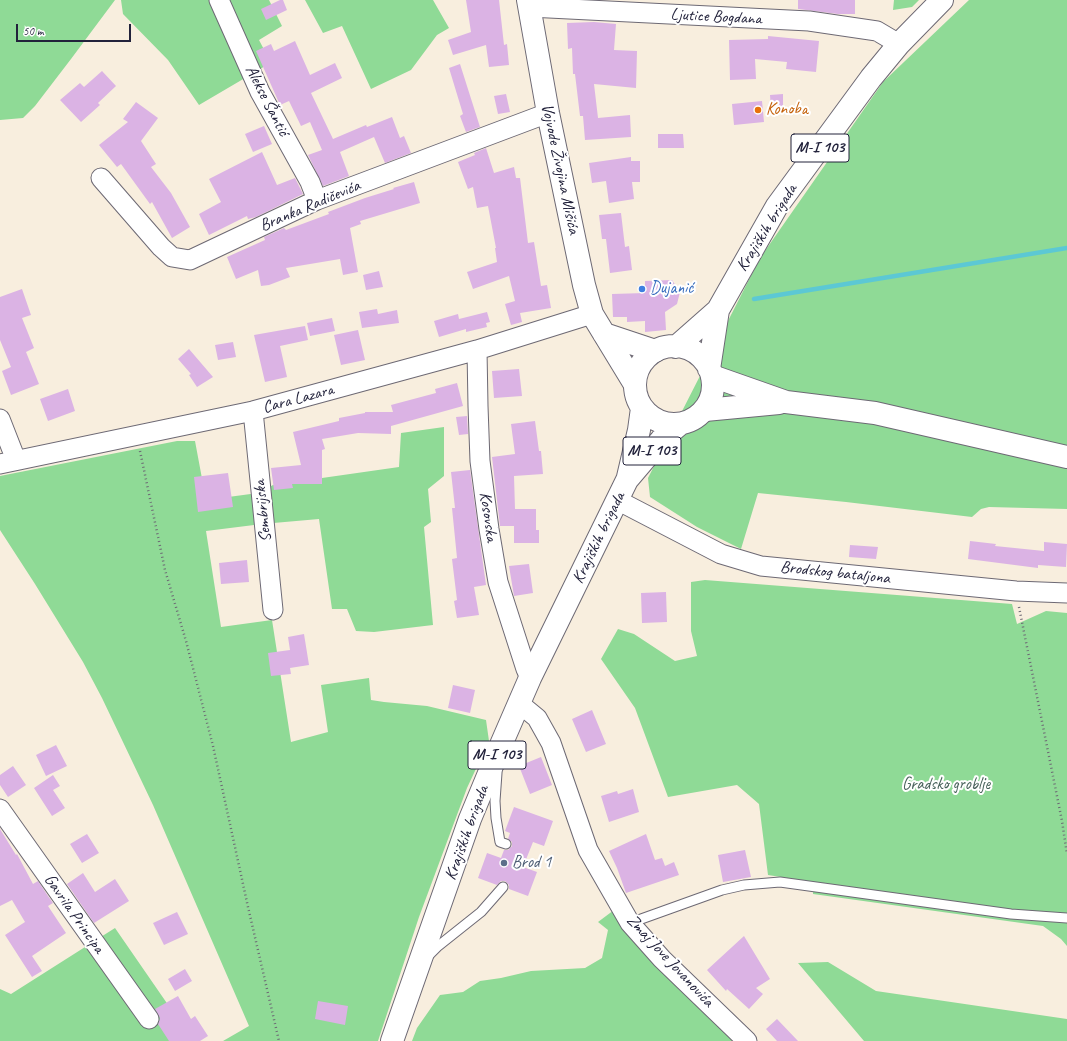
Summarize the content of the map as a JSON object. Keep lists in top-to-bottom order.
{
  "streets": {
    "main road": ["M-I 103", "Vojvode Živojina Mišića", "Krajiških brigada"],
    "street": [
      "Ljutice Bogdana",
      "Alekse Šantić",
      "Branka Radičevića",
      "Cara Lazara",
      "Sembrijska",
      "Kosovska",
      "Brodskog bataljona",
      "Gavrila Principa",
      "Zmaj Jove Jovanovića"
    ]
  },
  "crossings": [
    ["Ljutice Bogdana", "Vojvode Živojina Mišića"],
    ["Ljutice Bogdana", "Krajiških brigada"],
    ["Alekse Šantić", "Branka Radičevića"],
    ["M-I 103", "Vojvode Živojina Mišića"],
    ["M-I 103", "Krajiških brigada"],
    ["Vojvode Živojina Mišića", "Branka Radičevića"],
    ["Vojvode Živojina Mišića", "Krajiških brigada"],
    ["Vojvode Živojina Mišića", "Cara Lazara"],
    ["Krajiških brigada", "Kosovska"],
    ["Krajiških brigada", "Brodskog bataljona"],
    ["Krajiških brigada", "Zmaj Jove Jovanovića"],
    ["Cara Lazara", "Sembrijska"],
    ["Cara Lazara", "Kosovska"]
  ],
  "parks": ["Gradsko groblje"],
  "places": ["Konoba", "Dujanić", "Brod 1"],
  "scale_bar": "50 m"
}
